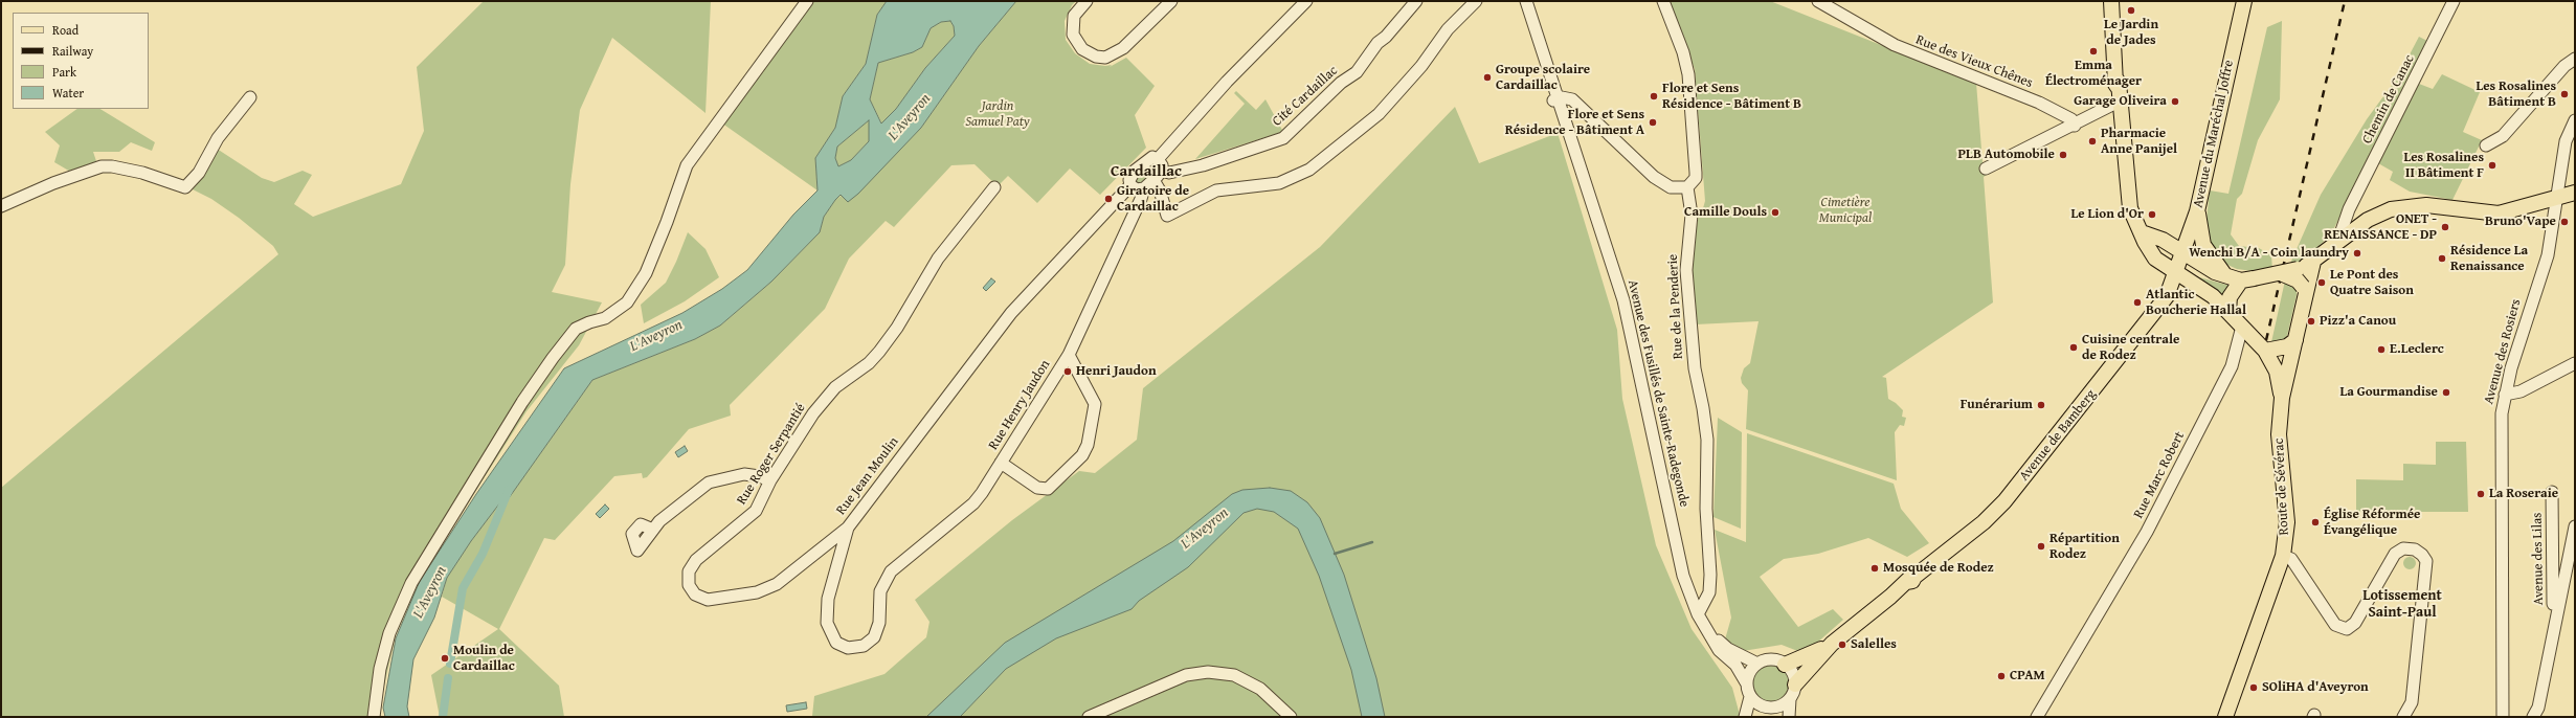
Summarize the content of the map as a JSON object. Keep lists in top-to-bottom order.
{
  "streets": {
    "main road": ["Avenue du Maréchal Joffre", "Avenue de Bamberg", "Route de Sévérac"],
    "street": [
      "Rue des Vieux Chênes",
      "Cité Cardaillac",
      "Chemin de Canac",
      "Rue de la Penderie",
      "Avenue des Rosiers",
      "Avenue des Fusillés de Sainte-Radegonde",
      "Rue Henry Jaudon",
      "Rue Roger Serpantié",
      "Rue Marc Robert",
      "Rue Jean Moulin",
      "Avenue des Lilas"
    ]
  },
  "crossings": [
    ["Avenue du Maréchal Joffre", "Avenue de Bamberg"],
    ["Rue de la Penderie", "Avenue des Fusillés de Sainte-Radegonde"],
    ["Avenue des Fusillés de Sainte-Radegonde", "Avenue de Bamberg"],
    ["Rue Henry Jaudon", "Rue Jean Moulin"],
    ["Rue Roger Serpantié", "Rue Jean Moulin"],
    ["Rue Marc Robert", "Route de Sévérac"]
  ],
  "districts": ["Cardaillac", "Lotissement Saint-Paul"],
  "water": ["L'Aveyron"],
  "parks": ["Jardin Samuel Paty", "Cimetière Municipal"],
  "places": [
    "Le Jardin de Jades",
    "Emma Électroménager",
    "Groupe scolaire Cardaillac",
    "Les Rosalines Bâtiment B",
    "Flore et Sens Résidence - Bâtiment B",
    "Garage Oliveira",
    "Flore et Sens Résidence - Bâtiment A",
    "Pharmacie Anne Panijel",
    "PLB Automobile",
    "Les Rosalines II Bâtiment F",
    "Giratoire de Cardaillac",
    "Camille Douls",
    "Le Lion d'Or",
    "Bruno'Vape",
    "ONET - RENAISSANCE - DP",
    "Wenchi B/A - Coin laundry",
    "Résidence La Renaissance",
    "Le Pont des Quatre Saison",
    "Atlantic Boucherie Hallal",
    "Pizz'a Canou",
    "Cuisine centrale de Rodez",
    "E.Leclerc",
    "Henri Jaudon",
    "La Gourmandise",
    "Funérarium",
    "La Roseraie",
    "Église Réformée Évangélique",
    "Répartition Rodez",
    "Mosquée de Rodez",
    "Salelles",
    "Moulin de Cardaillac",
    "CPAM",
    "SOliHA d'Aveyron"
  ],
  "legend": [
    "Road",
    "Railway",
    "Park",
    "Water"
  ]
}
